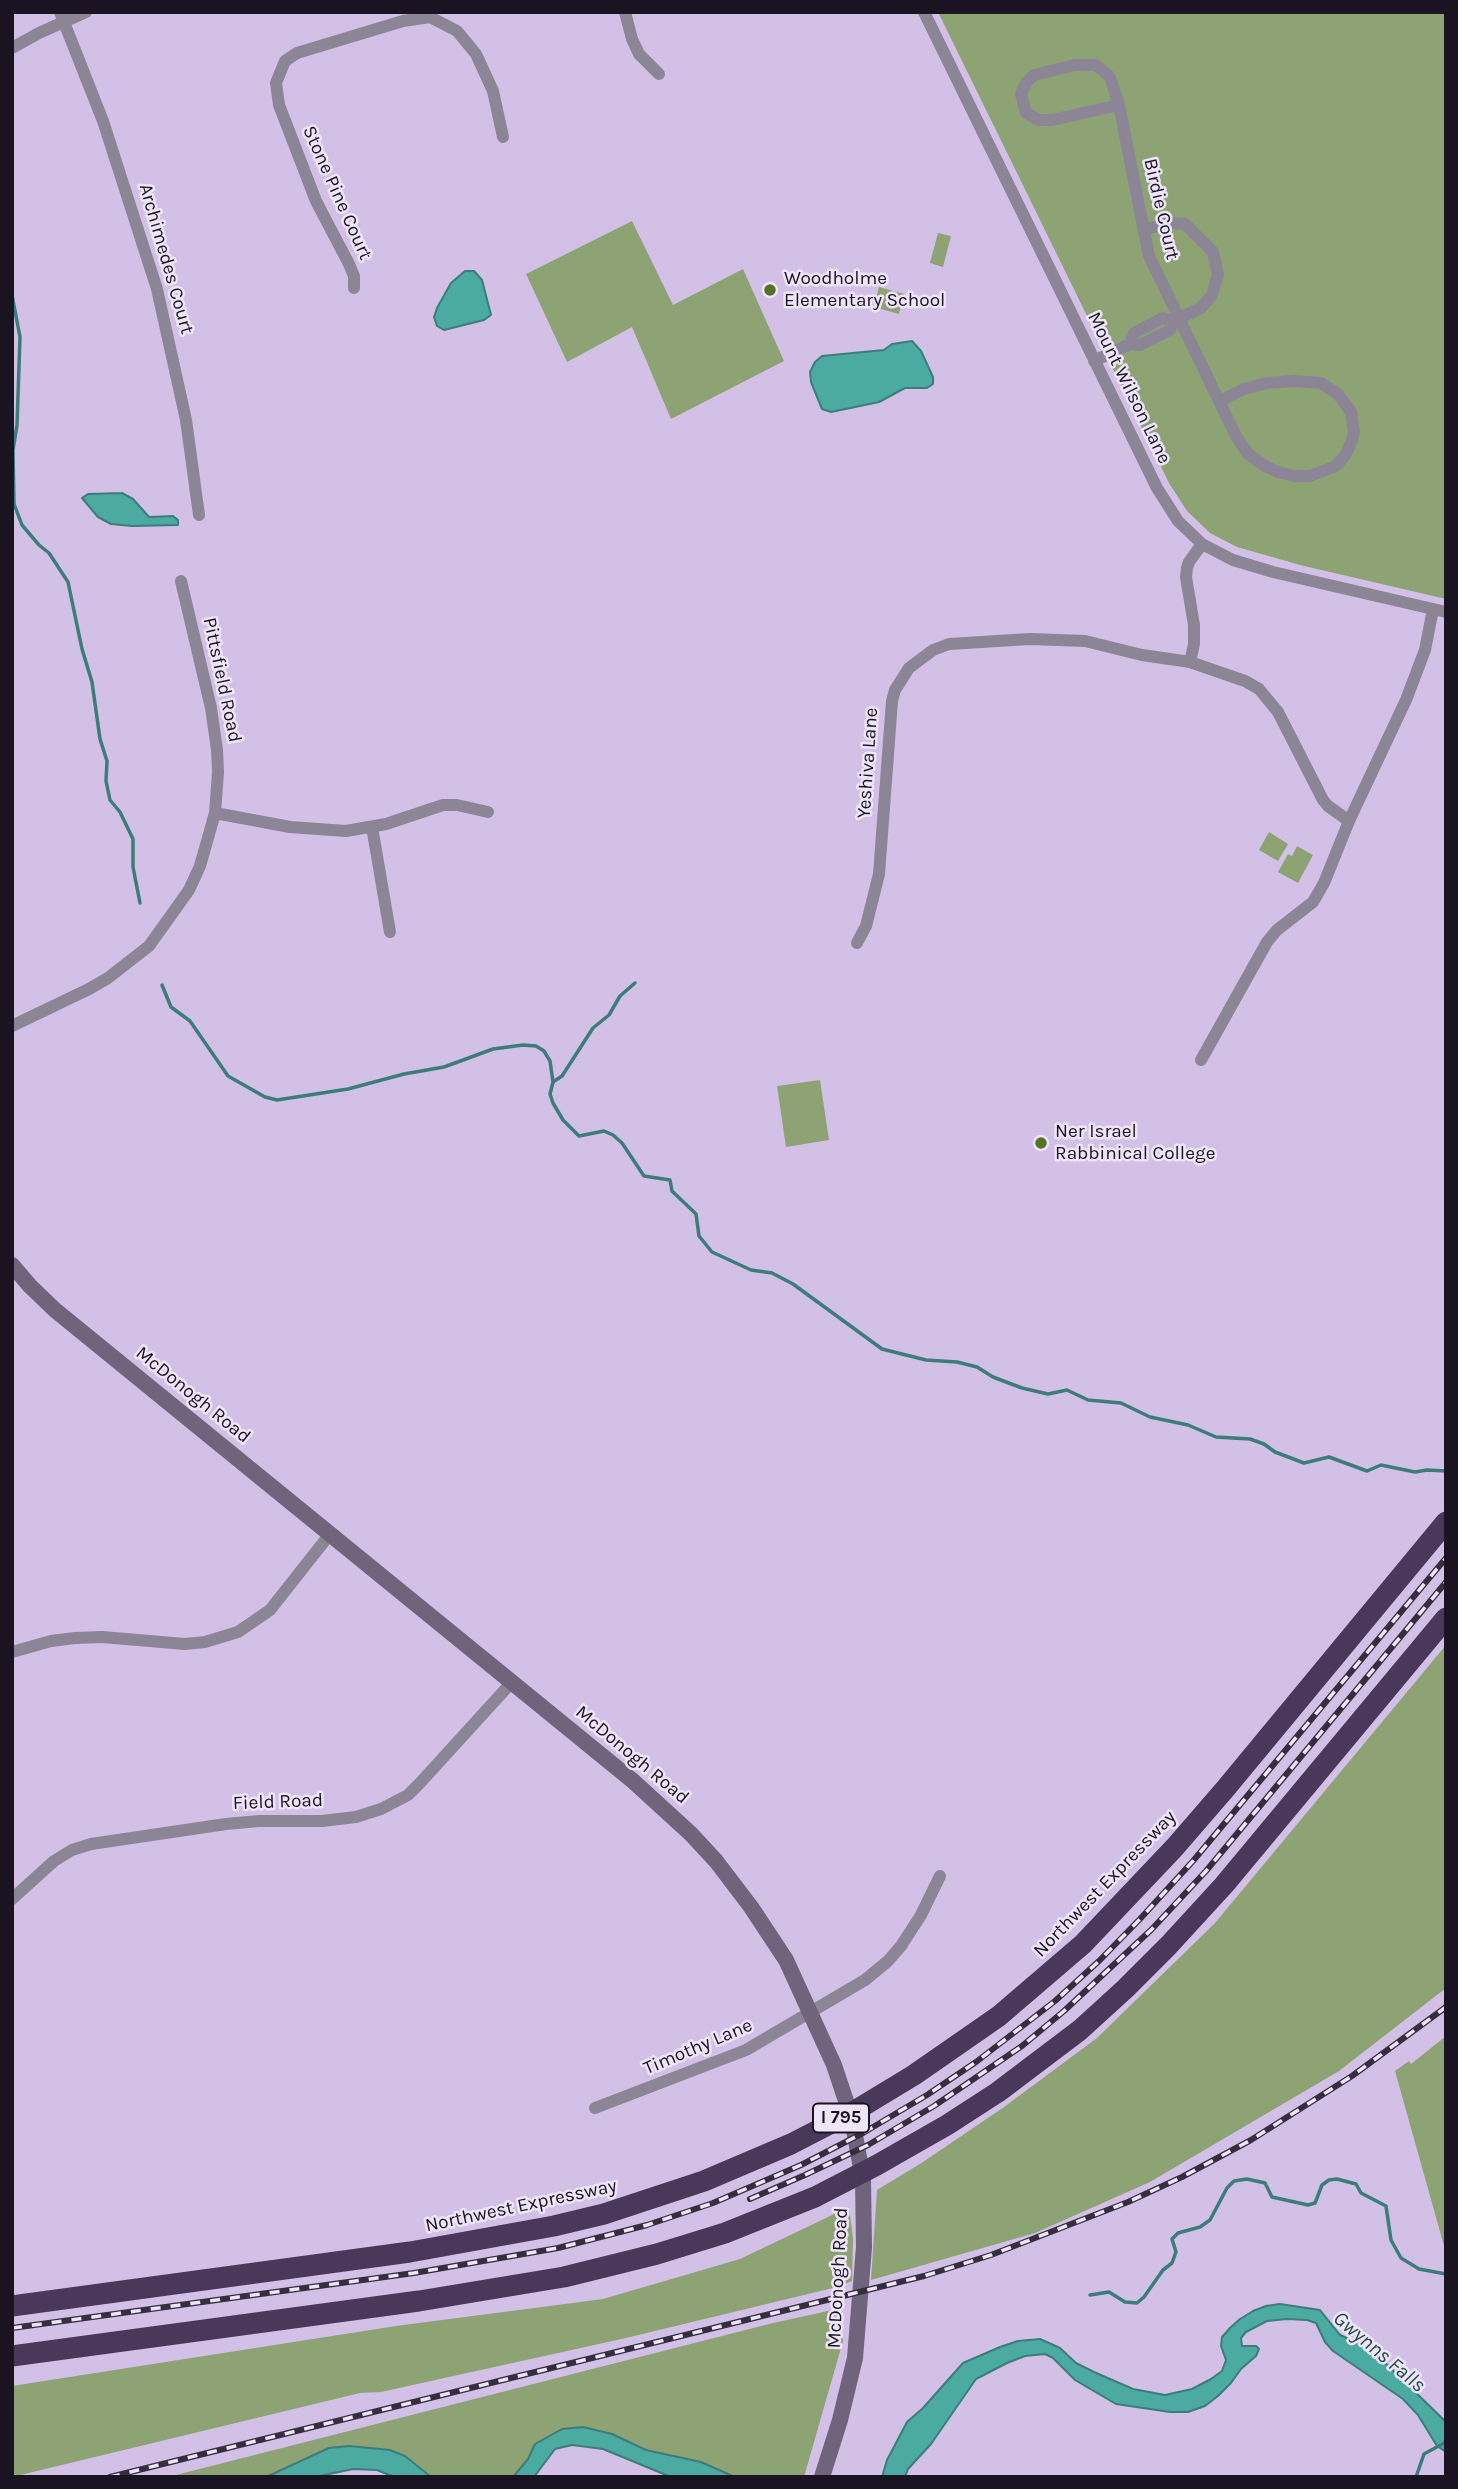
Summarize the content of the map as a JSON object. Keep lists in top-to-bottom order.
{
  "streets": {
    "highway": ["Northwest Expressway", "I 795"],
    "main road": ["McDonogh Road"],
    "street": [
      "Stone Pine Court",
      "Birdie Court",
      "Archimedes Court",
      "Mount Wilson Lane",
      "Pittsfield Road",
      "Yeshiva Lane",
      "Field Road",
      "Timothy Lane"
    ]
  },
  "crossings": [
    ["McDonogh Road", "Field Road"],
    ["McDonogh Road", "Timothy Lane"]
  ],
  "water": ["Gwynns Falls"],
  "places": ["Woodholme Elementary School", "Ner Israel Rabbinical College"]
}
